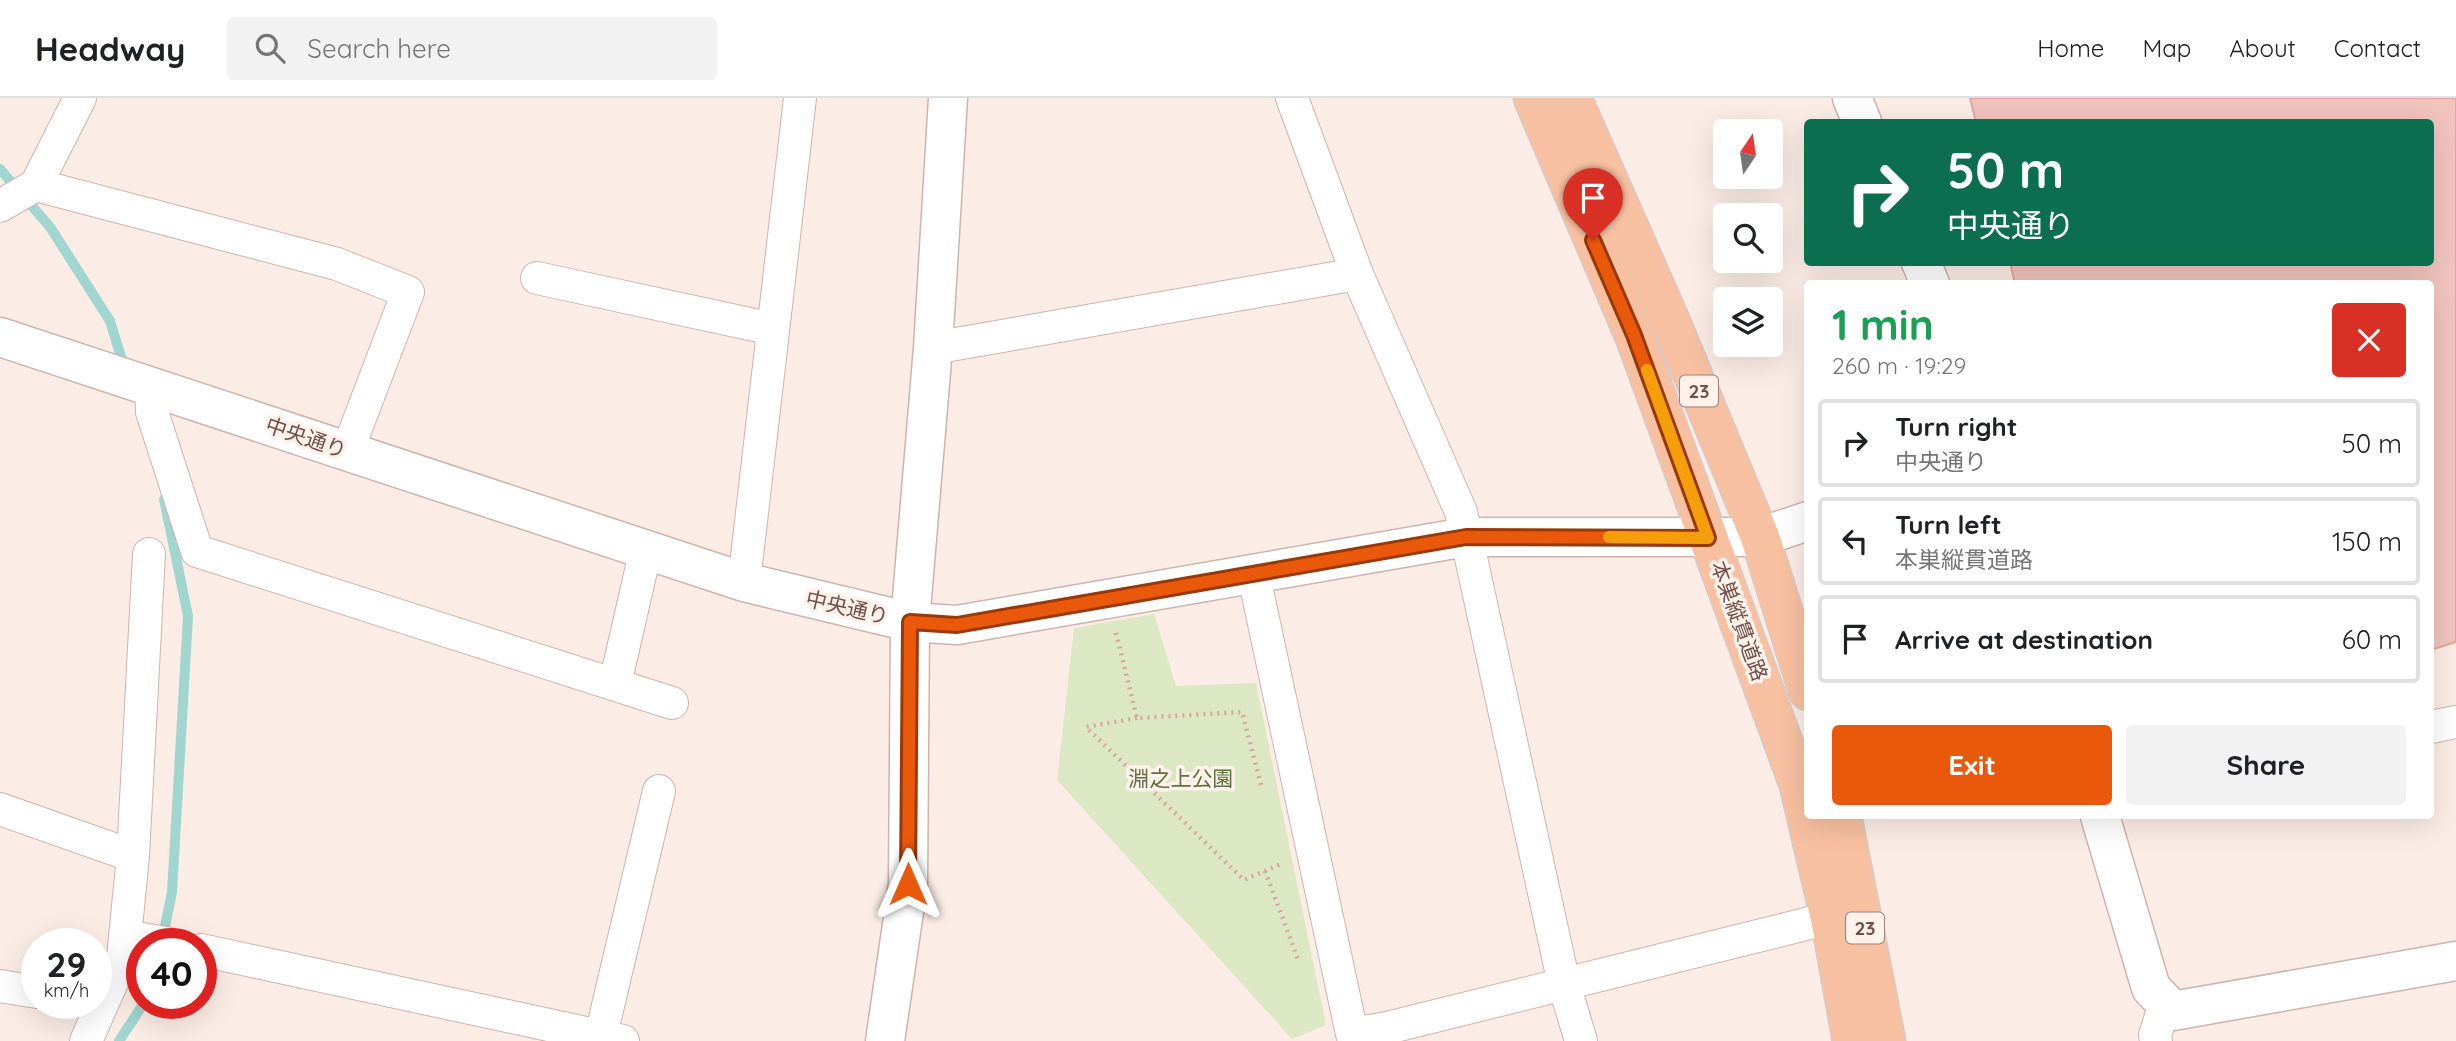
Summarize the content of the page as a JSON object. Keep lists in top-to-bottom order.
{
  "streets": {
    "main road": ["23", "本巣縦貫道路"],
    "street": ["中央通り"]
  },
  "crossings": [
    ["中央通り", "本巣縦貫道路"]
  ],
  "parks": ["淵之上公園"],
  "north": "top",
  "page": {
    "header": "Headway",
    "search": "Search here",
    "nav": [
      "Home",
      "Map",
      "About",
      "Contact"
    ],
    "turn": ["50 m", "中央通り"],
    "heading": ["1 min", "260 m · 19:29"],
    "list": [
      {
        "name": "Turn right",
        "note": "中央通り",
        "value": "50 m"
      },
      {
        "name": "Turn left",
        "note": "本巣縦貫道路",
        "value": "150 m"
      },
      {
        "name": "Arrive at destination",
        "value": "60 m"
      }
    ],
    "buttons": ["Exit", "Share"],
    "speed": "29 km/h",
    "limit": "40"
  }
}
